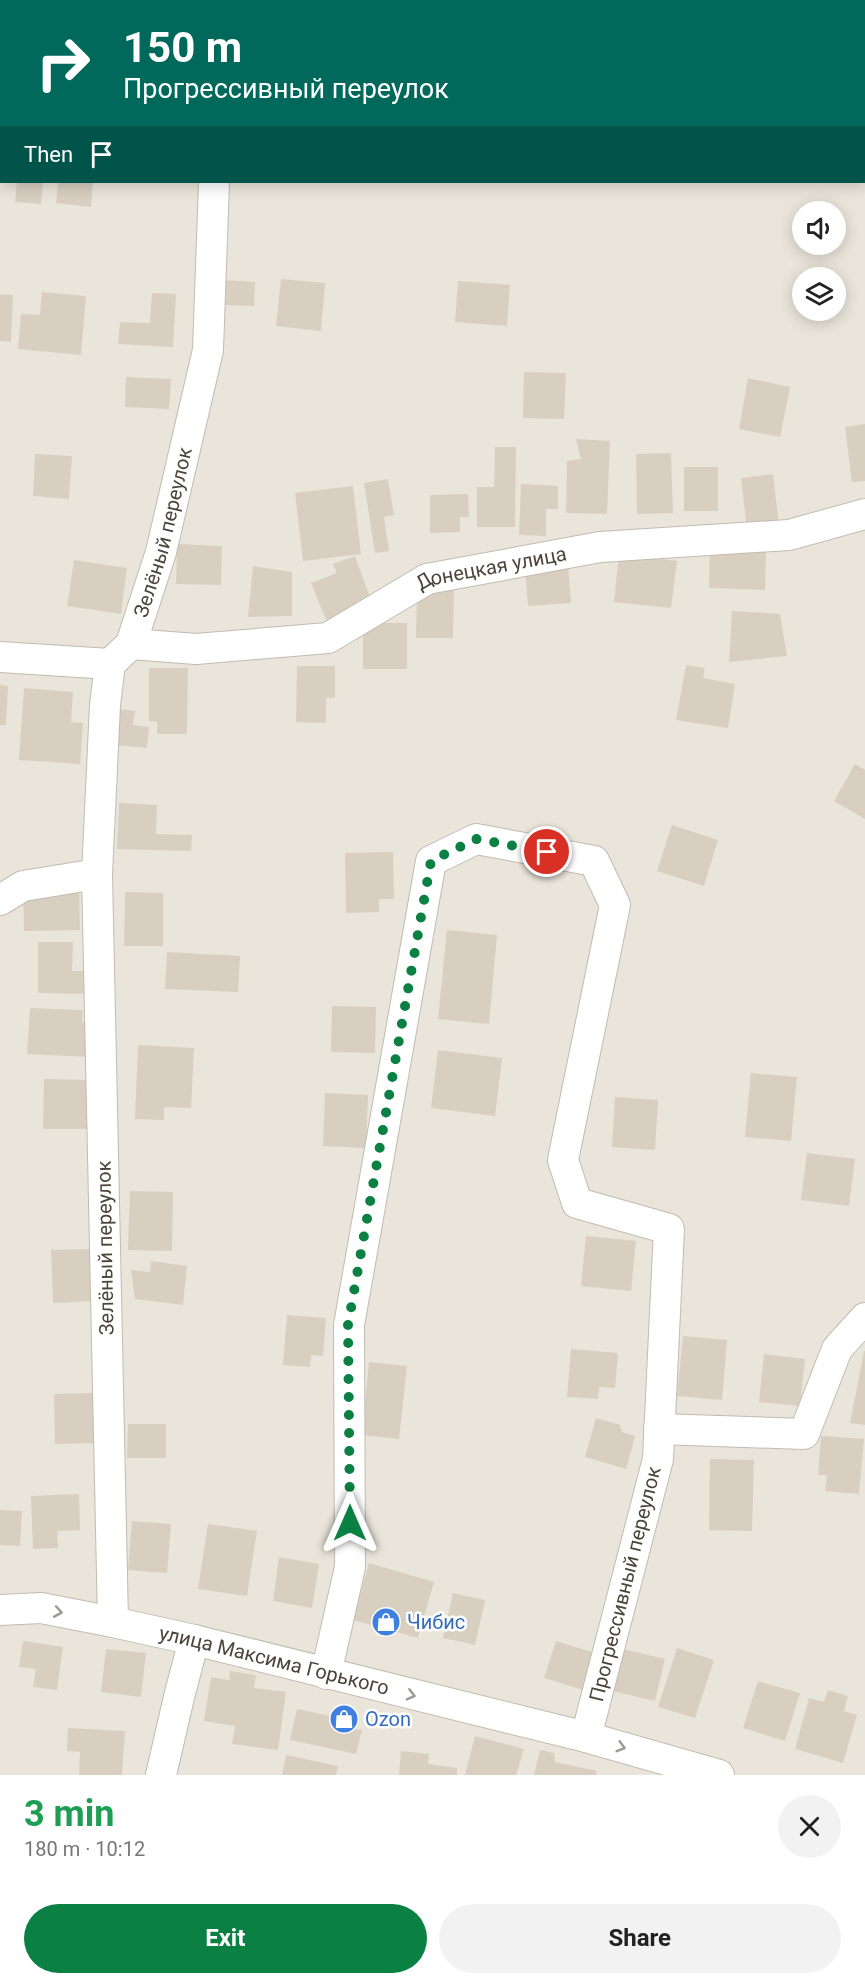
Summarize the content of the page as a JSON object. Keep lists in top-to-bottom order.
{
  "streets": {
    "street": [
      "Зелёный переулок",
      "Донецкая улица",
      "Прогрессивный переулок",
      "улица Максима Горького"
    ]
  },
  "crossings": [
    ["Зелёный переулок", "Донецкая улица"],
    ["Зелёный переулок", "улица Максима Горького"],
    ["Прогрессивный переулок", "улица Максима Горького"]
  ],
  "one_way": ["улица Максима Горького"],
  "places": {
    "shop": ["Чибис", "Ozon"]
  },
  "page": {
    "turn": ["150 m", "Прогрессивный переулок"],
    "then": "Then",
    "heading": ["3 min", "180 m · 10:12"],
    "buttons": ["Exit", "Share"]
  }
}
